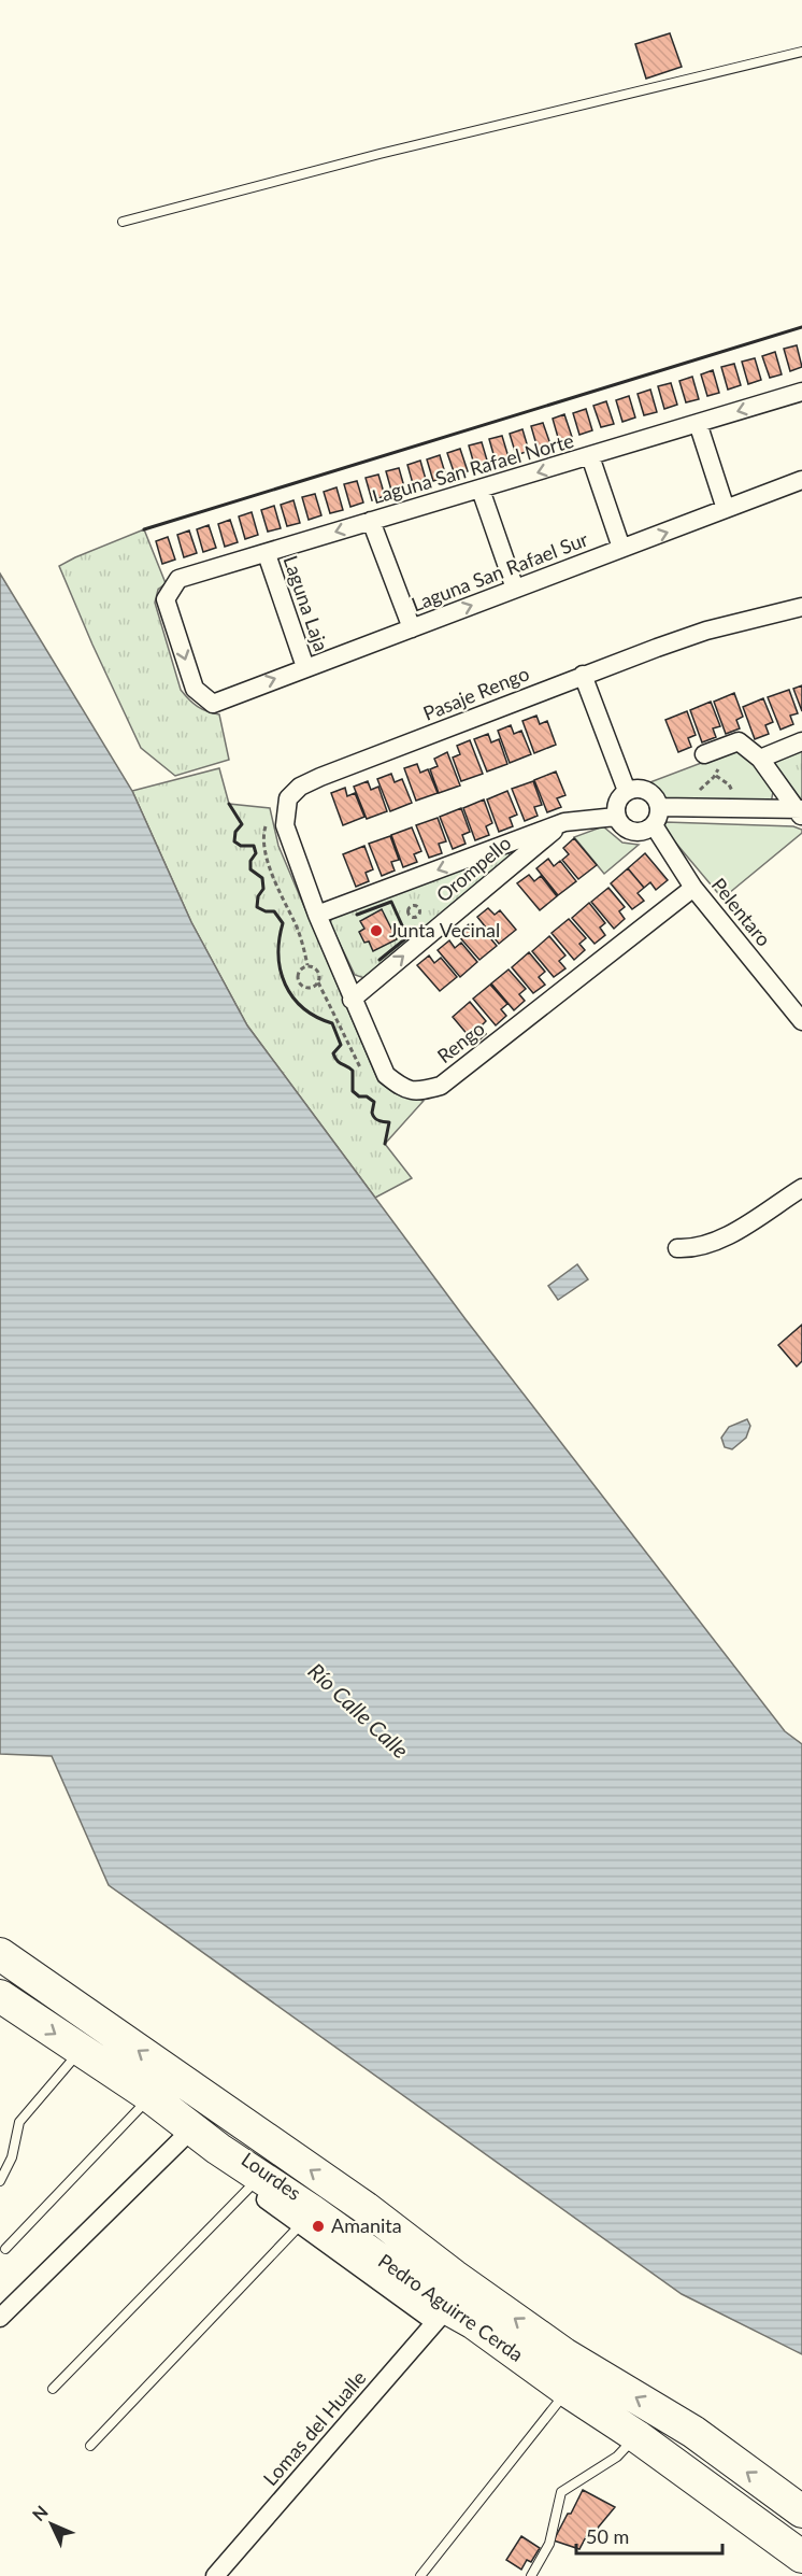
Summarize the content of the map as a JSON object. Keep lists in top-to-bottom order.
{
  "streets": {
    "highway": ["Pedro Aguirre Cerda"],
    "street": [
      "Laguna San Rafael Norte",
      "Laguna San Rafael Sur",
      "Laguna Laja",
      "Pasaje Rengo",
      "Orompello",
      "Pelentaro",
      "Rengo",
      "Lourdes",
      "Lomas del Hualle"
    ]
  },
  "crossings": [
    ["Laguna San Rafael Norte", "Laguna San Rafael Sur"],
    ["Laguna San Rafael Norte", "Laguna Laja"],
    ["Laguna San Rafael Sur", "Laguna Laja"],
    ["Orompello", "Pelentaro"],
    ["Orompello", "Rengo"],
    ["Pelentaro", "Rengo"],
    ["Lourdes", "Pedro Aguirre Cerda"],
    ["Lourdes", "Lomas del Hualle"],
    ["Pedro Aguirre Cerda", "Lomas del Hualle"]
  ],
  "one_way": ["Laguna San Rafael Sur"],
  "water": ["Río Calle Calle"],
  "places": ["Junta Vecinal", "Amanita"],
  "scale_bar": "50 m",
  "north": "top left"
}
